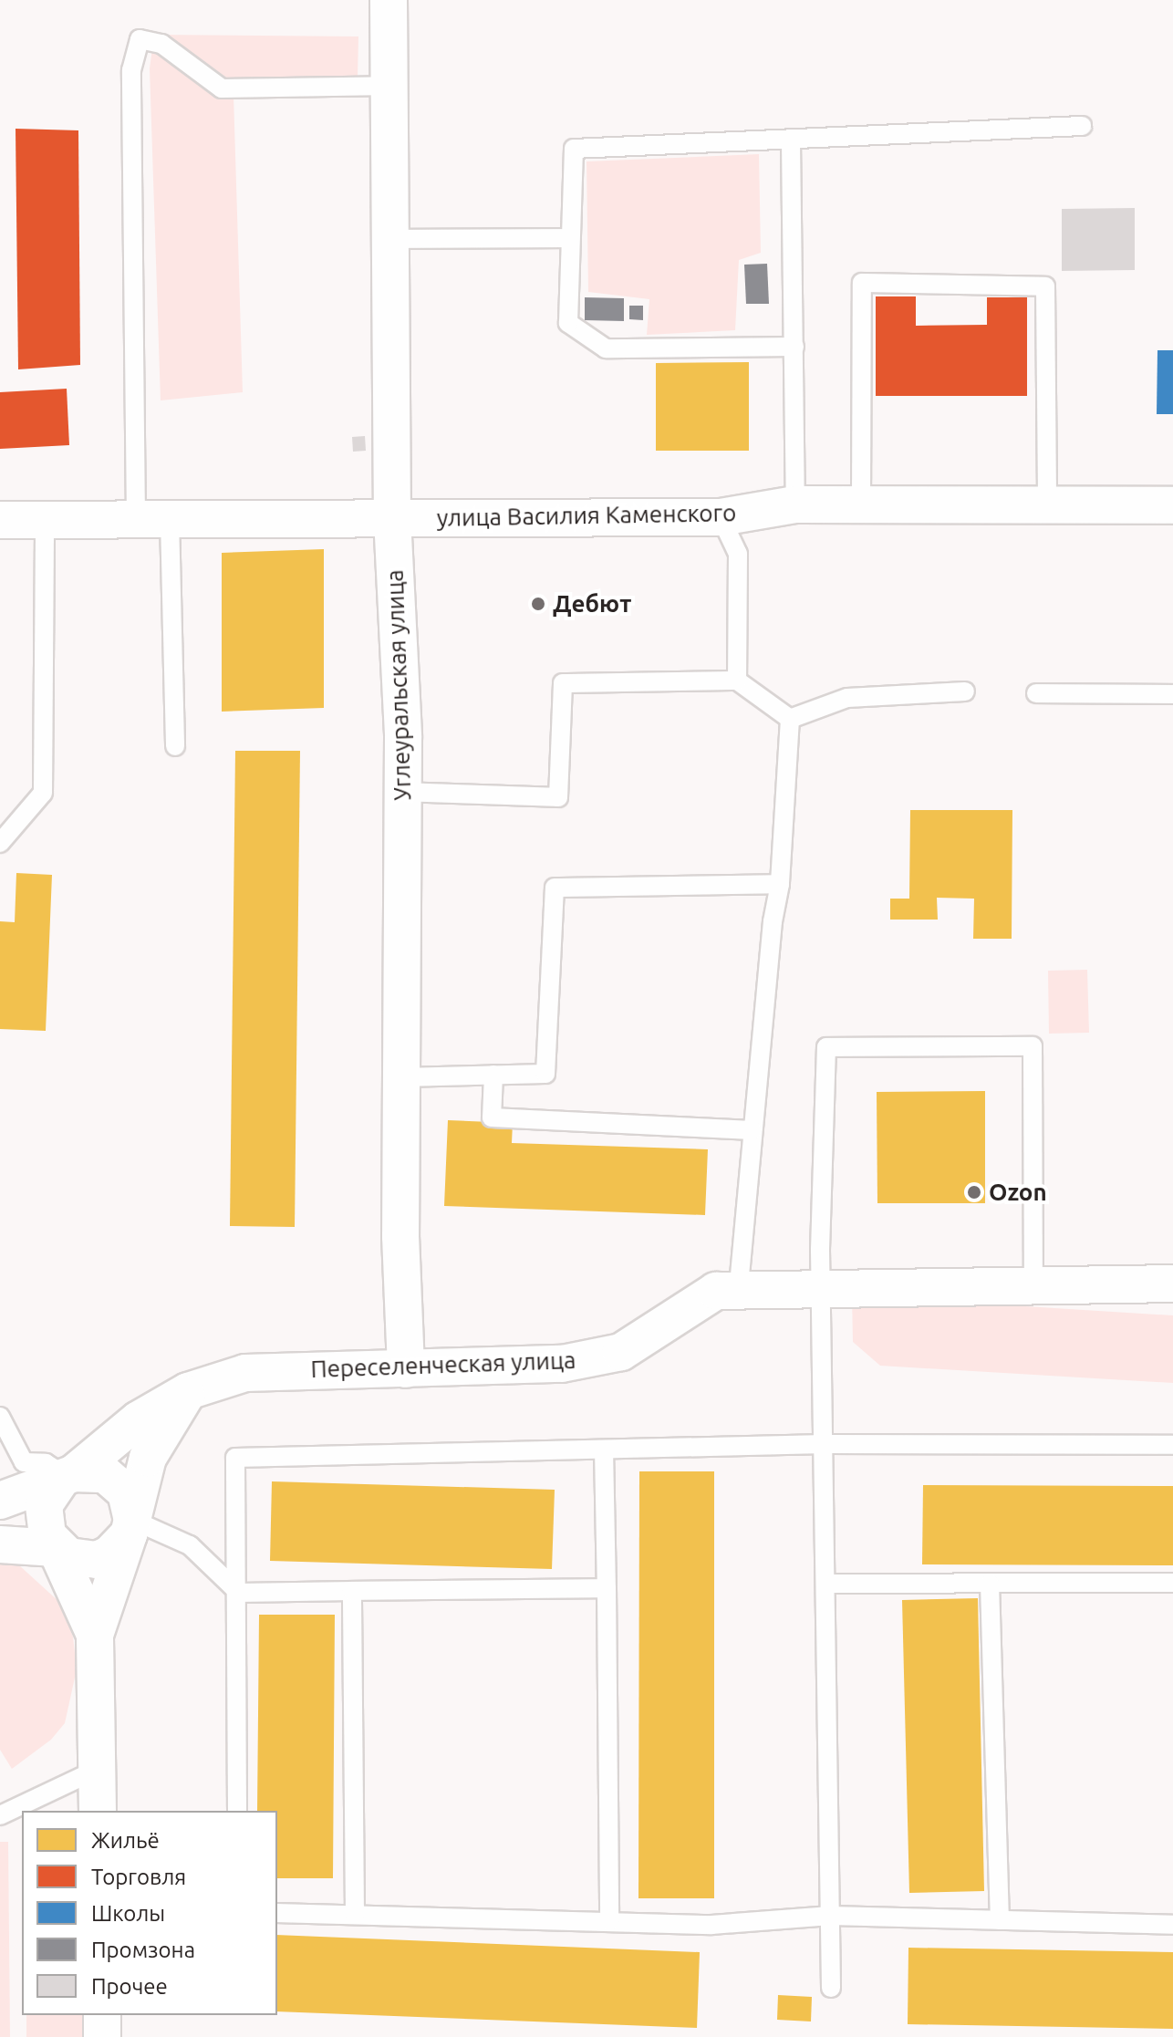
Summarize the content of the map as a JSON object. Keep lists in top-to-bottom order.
{
  "streets": {
    "street": ["улица Василия Каменского", "Углеуральская улица", "Переселенческая улица"]
  },
  "crossings": [
    ["улица Василия Каменского", "Углеуральская улица"],
    ["Углеуральская улица", "Переселенческая улица"]
  ],
  "places": ["Дебют", "Ozon"],
  "legend": [
    "Жильё",
    "Торговля",
    "Школы",
    "Промзона",
    "Прочее"
  ]
}
